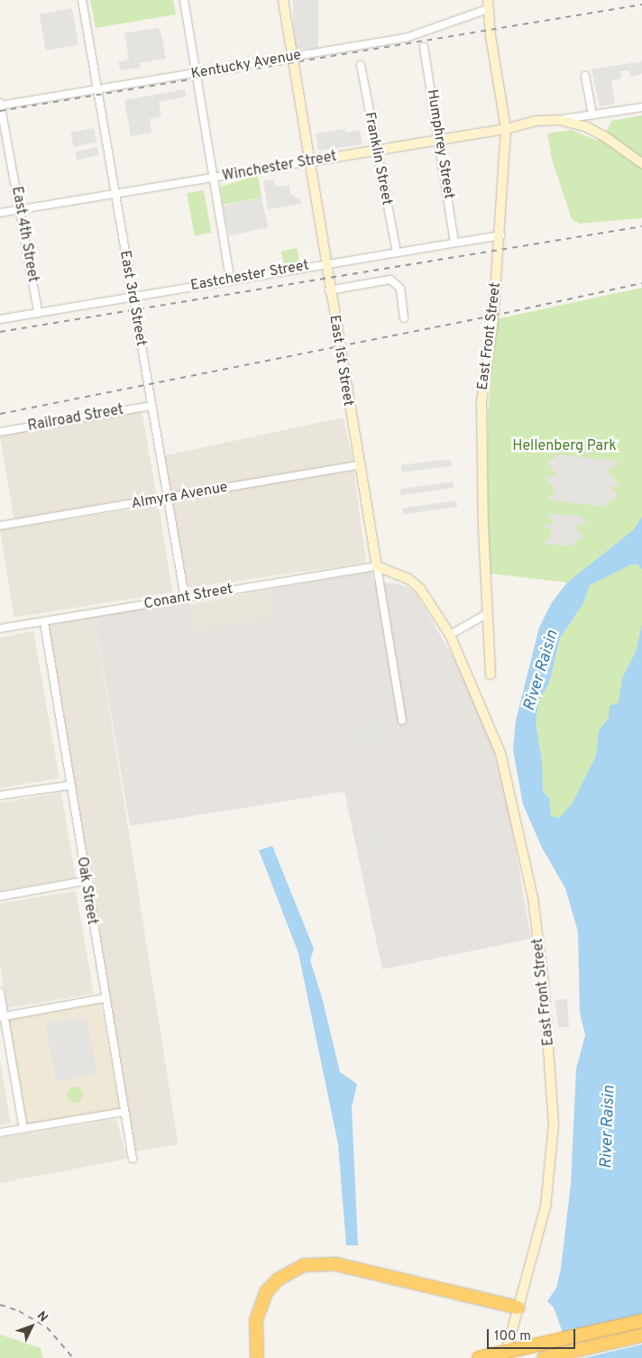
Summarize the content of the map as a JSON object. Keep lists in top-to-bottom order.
{
  "streets": {
    "street": [
      "Kentucky Avenue",
      "Humphrey Street",
      "Franklin Street",
      "Winchester Street",
      "East 4th Street",
      "Eastchester Street",
      "East 3rd Street",
      "East Front Street",
      "East 1st Street",
      "Railroad Street",
      "Almyra Avenue",
      "Conant Street",
      "Oak Street"
    ]
  },
  "crossings": [
    ["Kentucky Avenue", "East 4th Street"],
    ["Kentucky Avenue", "East 3rd Street"],
    ["Kentucky Avenue", "East Front Street"],
    ["Kentucky Avenue", "East 1st Street"],
    ["Humphrey Street", "Winchester Street"],
    ["Humphrey Street", "Eastchester Street"],
    ["Franklin Street", "Winchester Street"],
    ["Franklin Street", "Eastchester Street"],
    ["Winchester Street", "East 4th Street"],
    ["Winchester Street", "East 3rd Street"],
    ["Winchester Street", "East Front Street"],
    ["Winchester Street", "East 1st Street"],
    ["East 4th Street", "Eastchester Street"],
    ["Eastchester Street", "East 3rd Street"],
    ["Eastchester Street", "East Front Street"],
    ["Eastchester Street", "East 1st Street"],
    ["East 3rd Street", "Railroad Street"],
    ["East 3rd Street", "Almyra Avenue"],
    ["East 3rd Street", "Conant Street"],
    ["East Front Street", "East 1st Street"],
    ["East Front Street", "Conant Street"],
    ["East 1st Street", "Almyra Avenue"],
    ["East 1st Street", "Conant Street"],
    ["Conant Street", "Oak Street"]
  ],
  "water": ["River Raisin"],
  "parks": ["Hellenberg Park"],
  "scale_bar": "100 m",
  "north": "top right"
}
